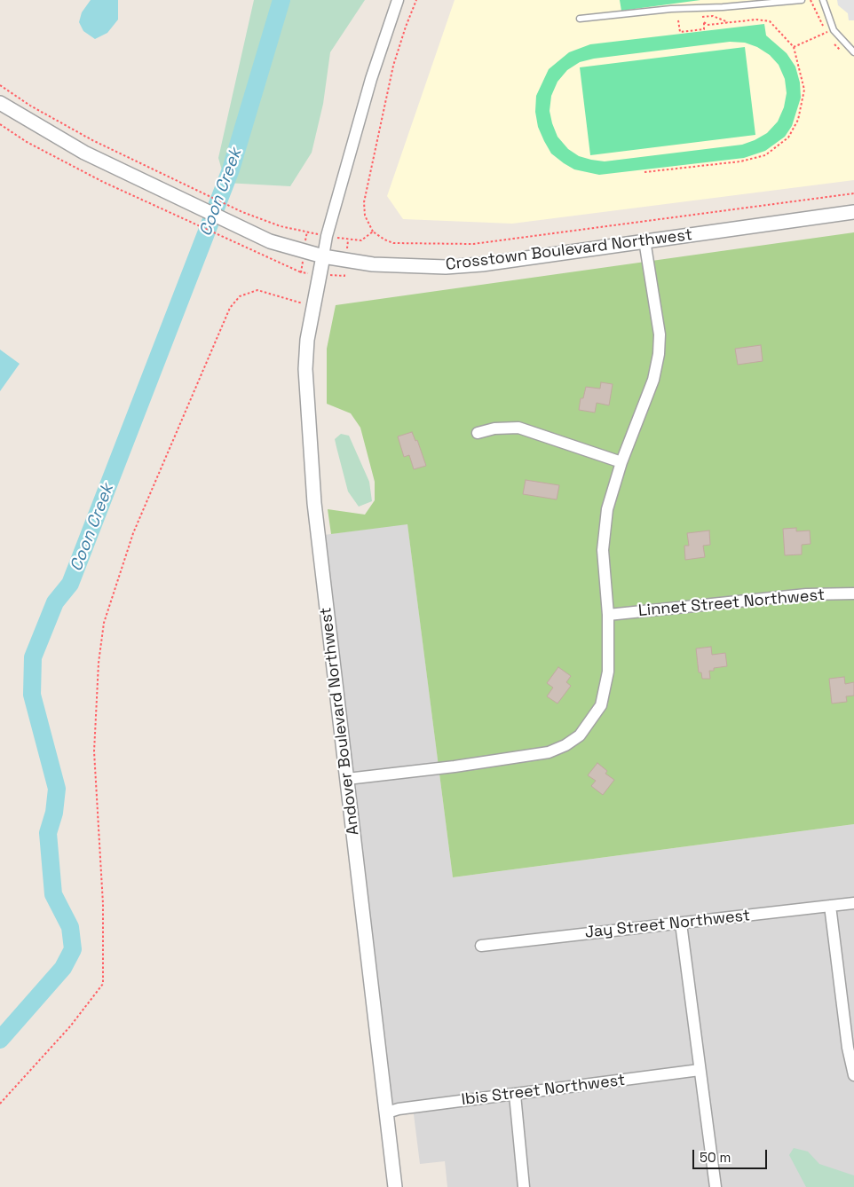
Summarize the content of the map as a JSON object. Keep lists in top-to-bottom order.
{
  "streets": {
    "street": [
      "Crosstown Boulevard Northwest",
      "Linnet Street Northwest",
      "Andover Boulevard Northwest",
      "Jay Street Northwest",
      "Ibis Street Northwest"
    ]
  },
  "crossings": [
    ["Crosstown Boulevard Northwest", "Andover Boulevard Northwest"],
    ["Andover Boulevard Northwest", "Ibis Street Northwest"]
  ],
  "water": ["Coon Creek"],
  "scale_bar": "50 m"
}
